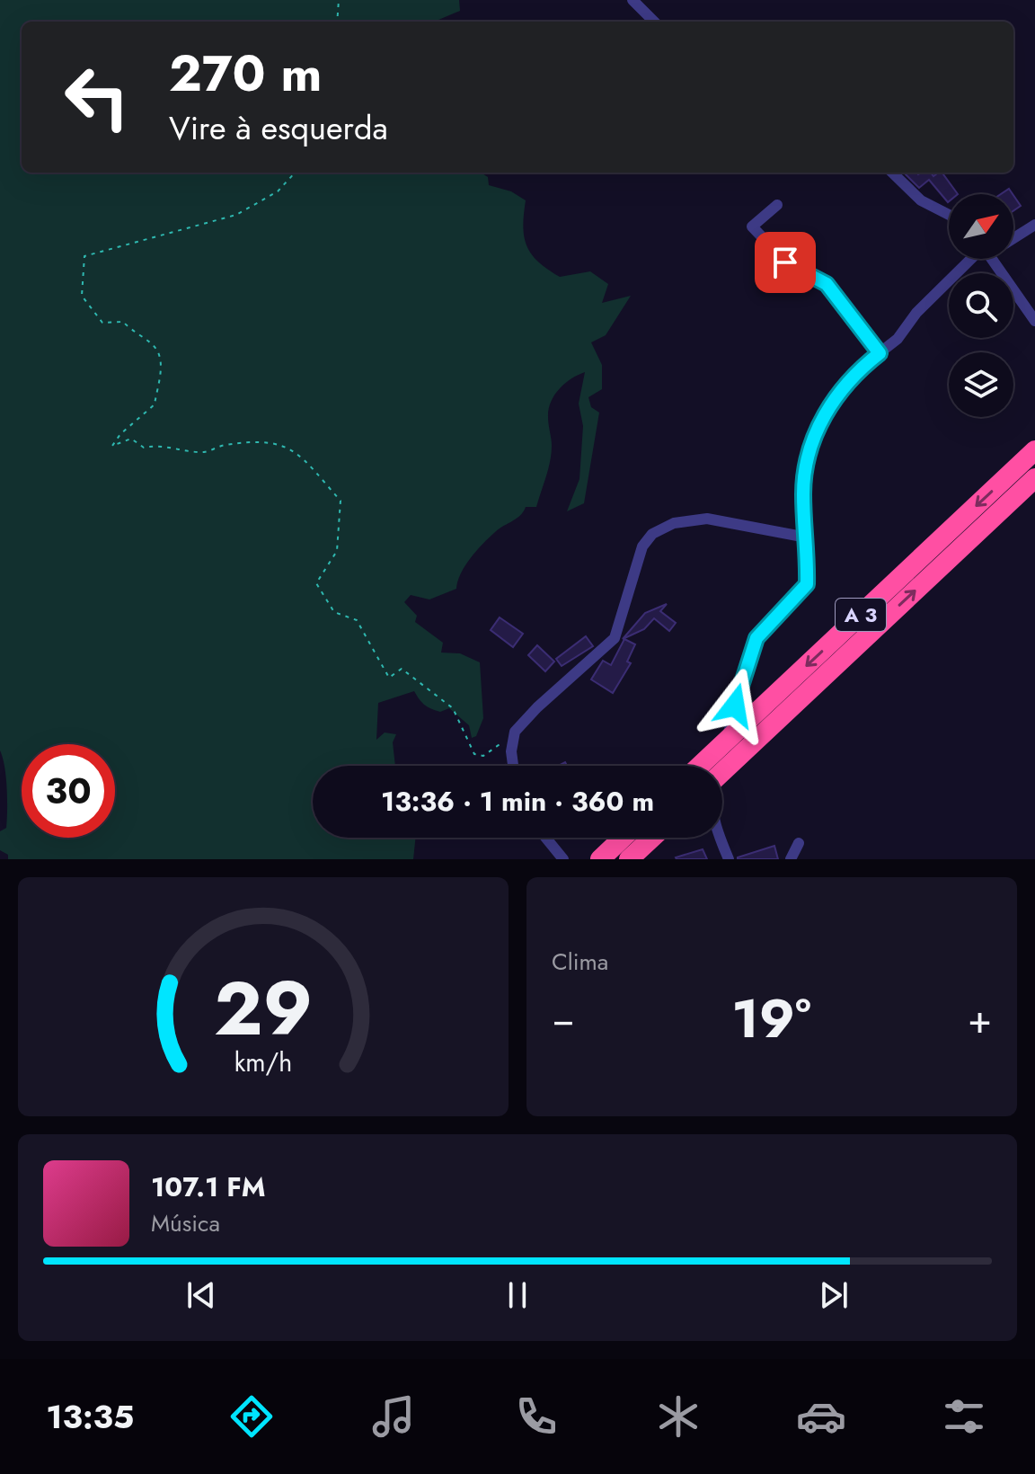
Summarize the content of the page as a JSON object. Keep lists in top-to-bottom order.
{
  "streets": {
    "highway": ["A 3"]
  },
  "north": "top right",
  "page": {
    "turn": ["270 m", "Vire à esquerda"],
    "limit": "30",
    "trip": "13:36 · 1 min · 360 m",
    "tile": "Clima",
    "heat": ["−", "19°", "+"],
    "song": ["107.1 FM", "Música"],
    "tabs": "13:35",
    "gauge": ["29", "km/h"]
  }
}
